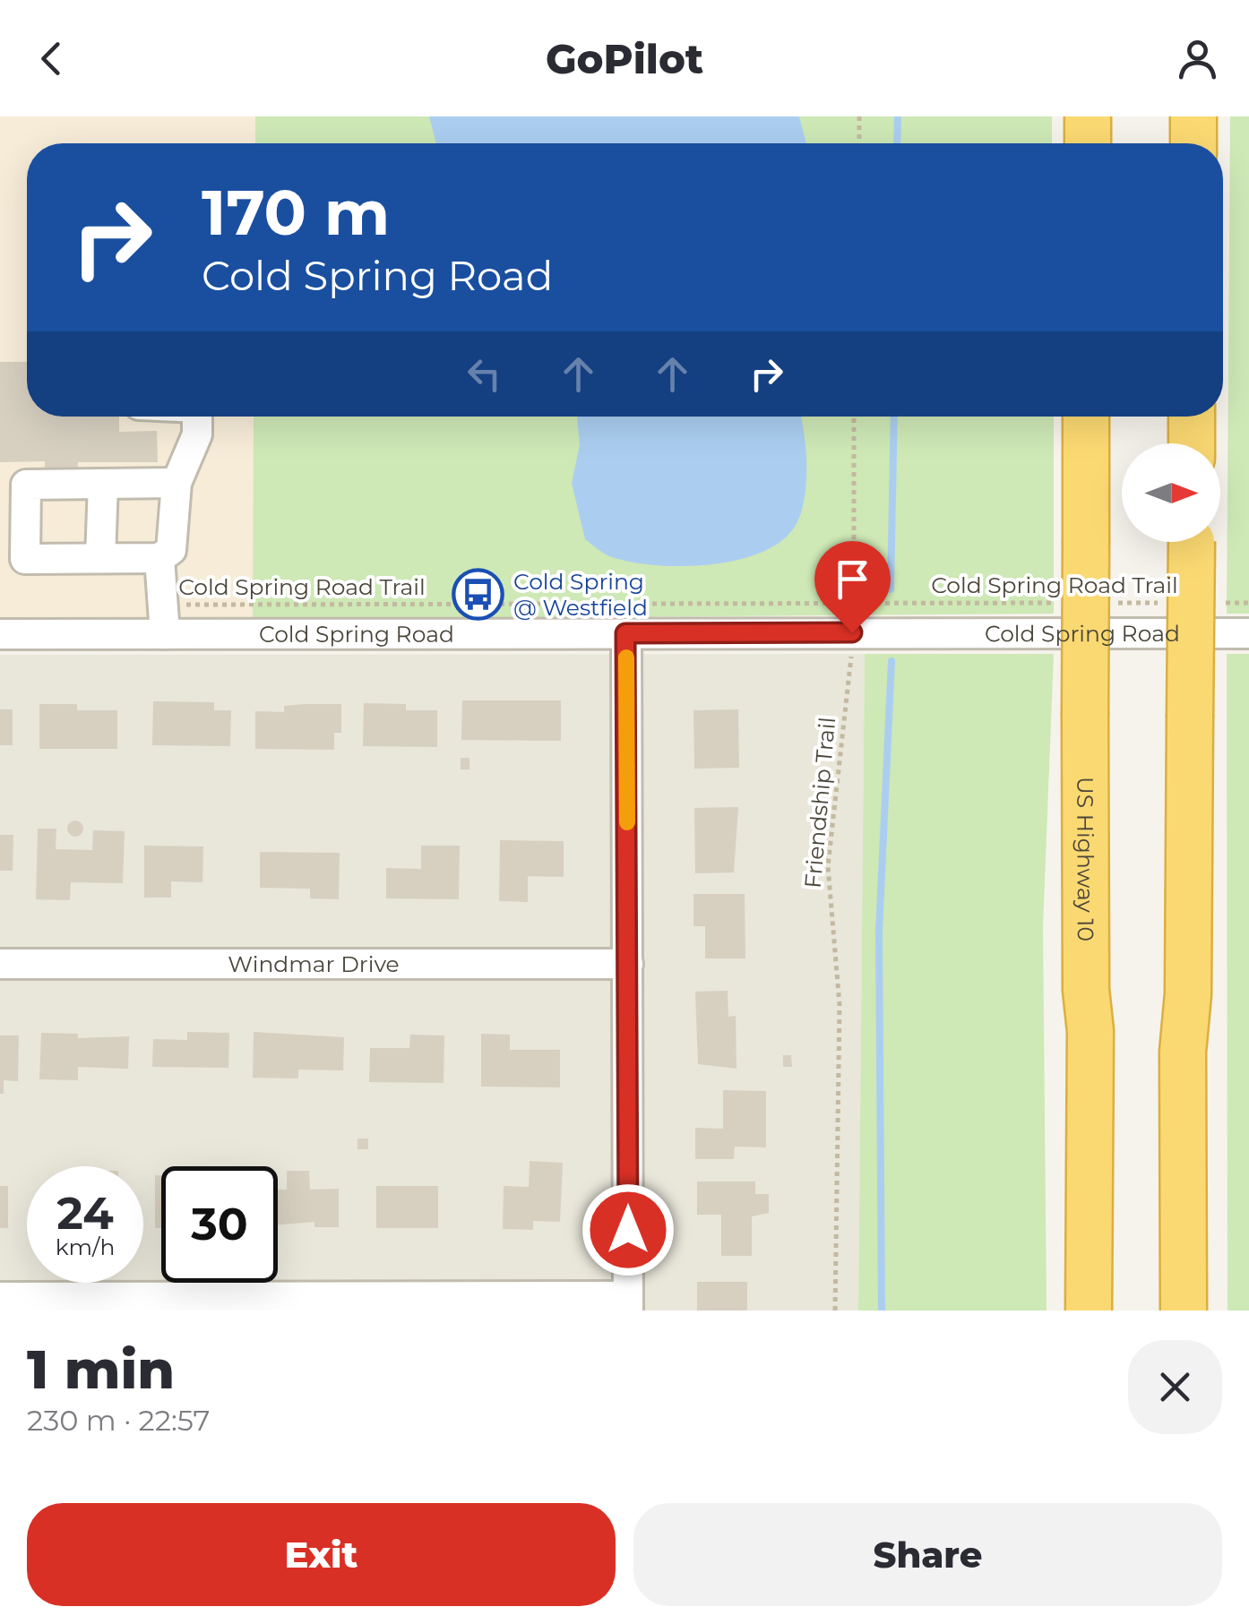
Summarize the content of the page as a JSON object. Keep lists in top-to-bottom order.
{
  "streets": {
    "highway": ["US Highway 10"],
    "street": ["Cold Spring Road", "Windmar Drive"],
    "path": ["Cold Spring Road Trail", "Friendship Trail"]
  },
  "crossings": [
    ["Cold Spring Road Trail", "Friendship Trail"],
    ["Cold Spring Road", "Friendship Trail"]
  ],
  "places": {
    "bus stop": ["Cold Spring @ Westfield"]
  },
  "north": "right",
  "page": {
    "header": "GoPilot",
    "turn": ["170 m", "Cold Spring Road"],
    "speed": "24 km/h",
    "limit": "30",
    "heading": ["1 min", "230 m · 22:57"],
    "buttons": ["Exit", "Share"]
  }
}
